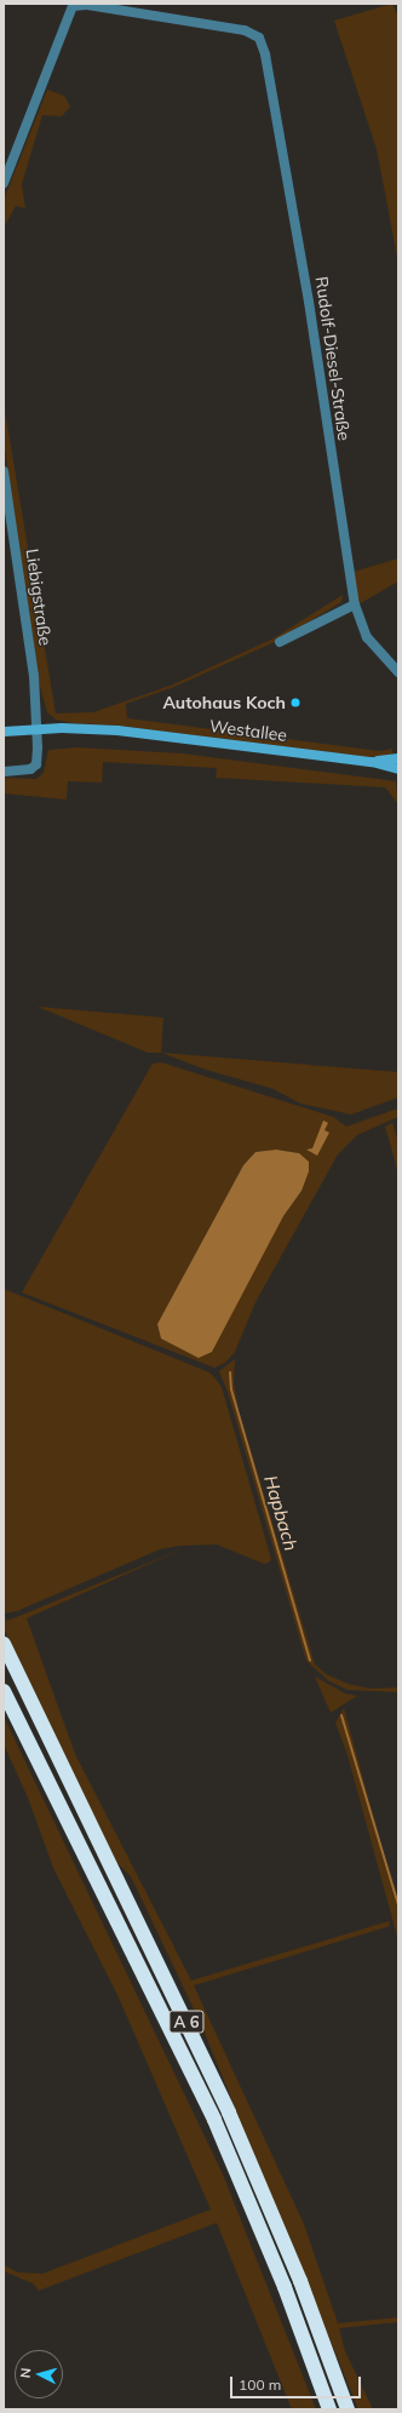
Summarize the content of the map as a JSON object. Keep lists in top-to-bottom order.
{
  "streets": {
    "highway": ["A 6"],
    "main road": ["Westallee"],
    "street": ["Rudolf-Diesel-Straße", "Liebigstraße"]
  },
  "crossings": [
    ["Liebigstraße", "Westallee"]
  ],
  "water": ["Hapbach"],
  "places": ["Autohaus Koch"],
  "scale_bar": "100 m",
  "north": "left"
}
